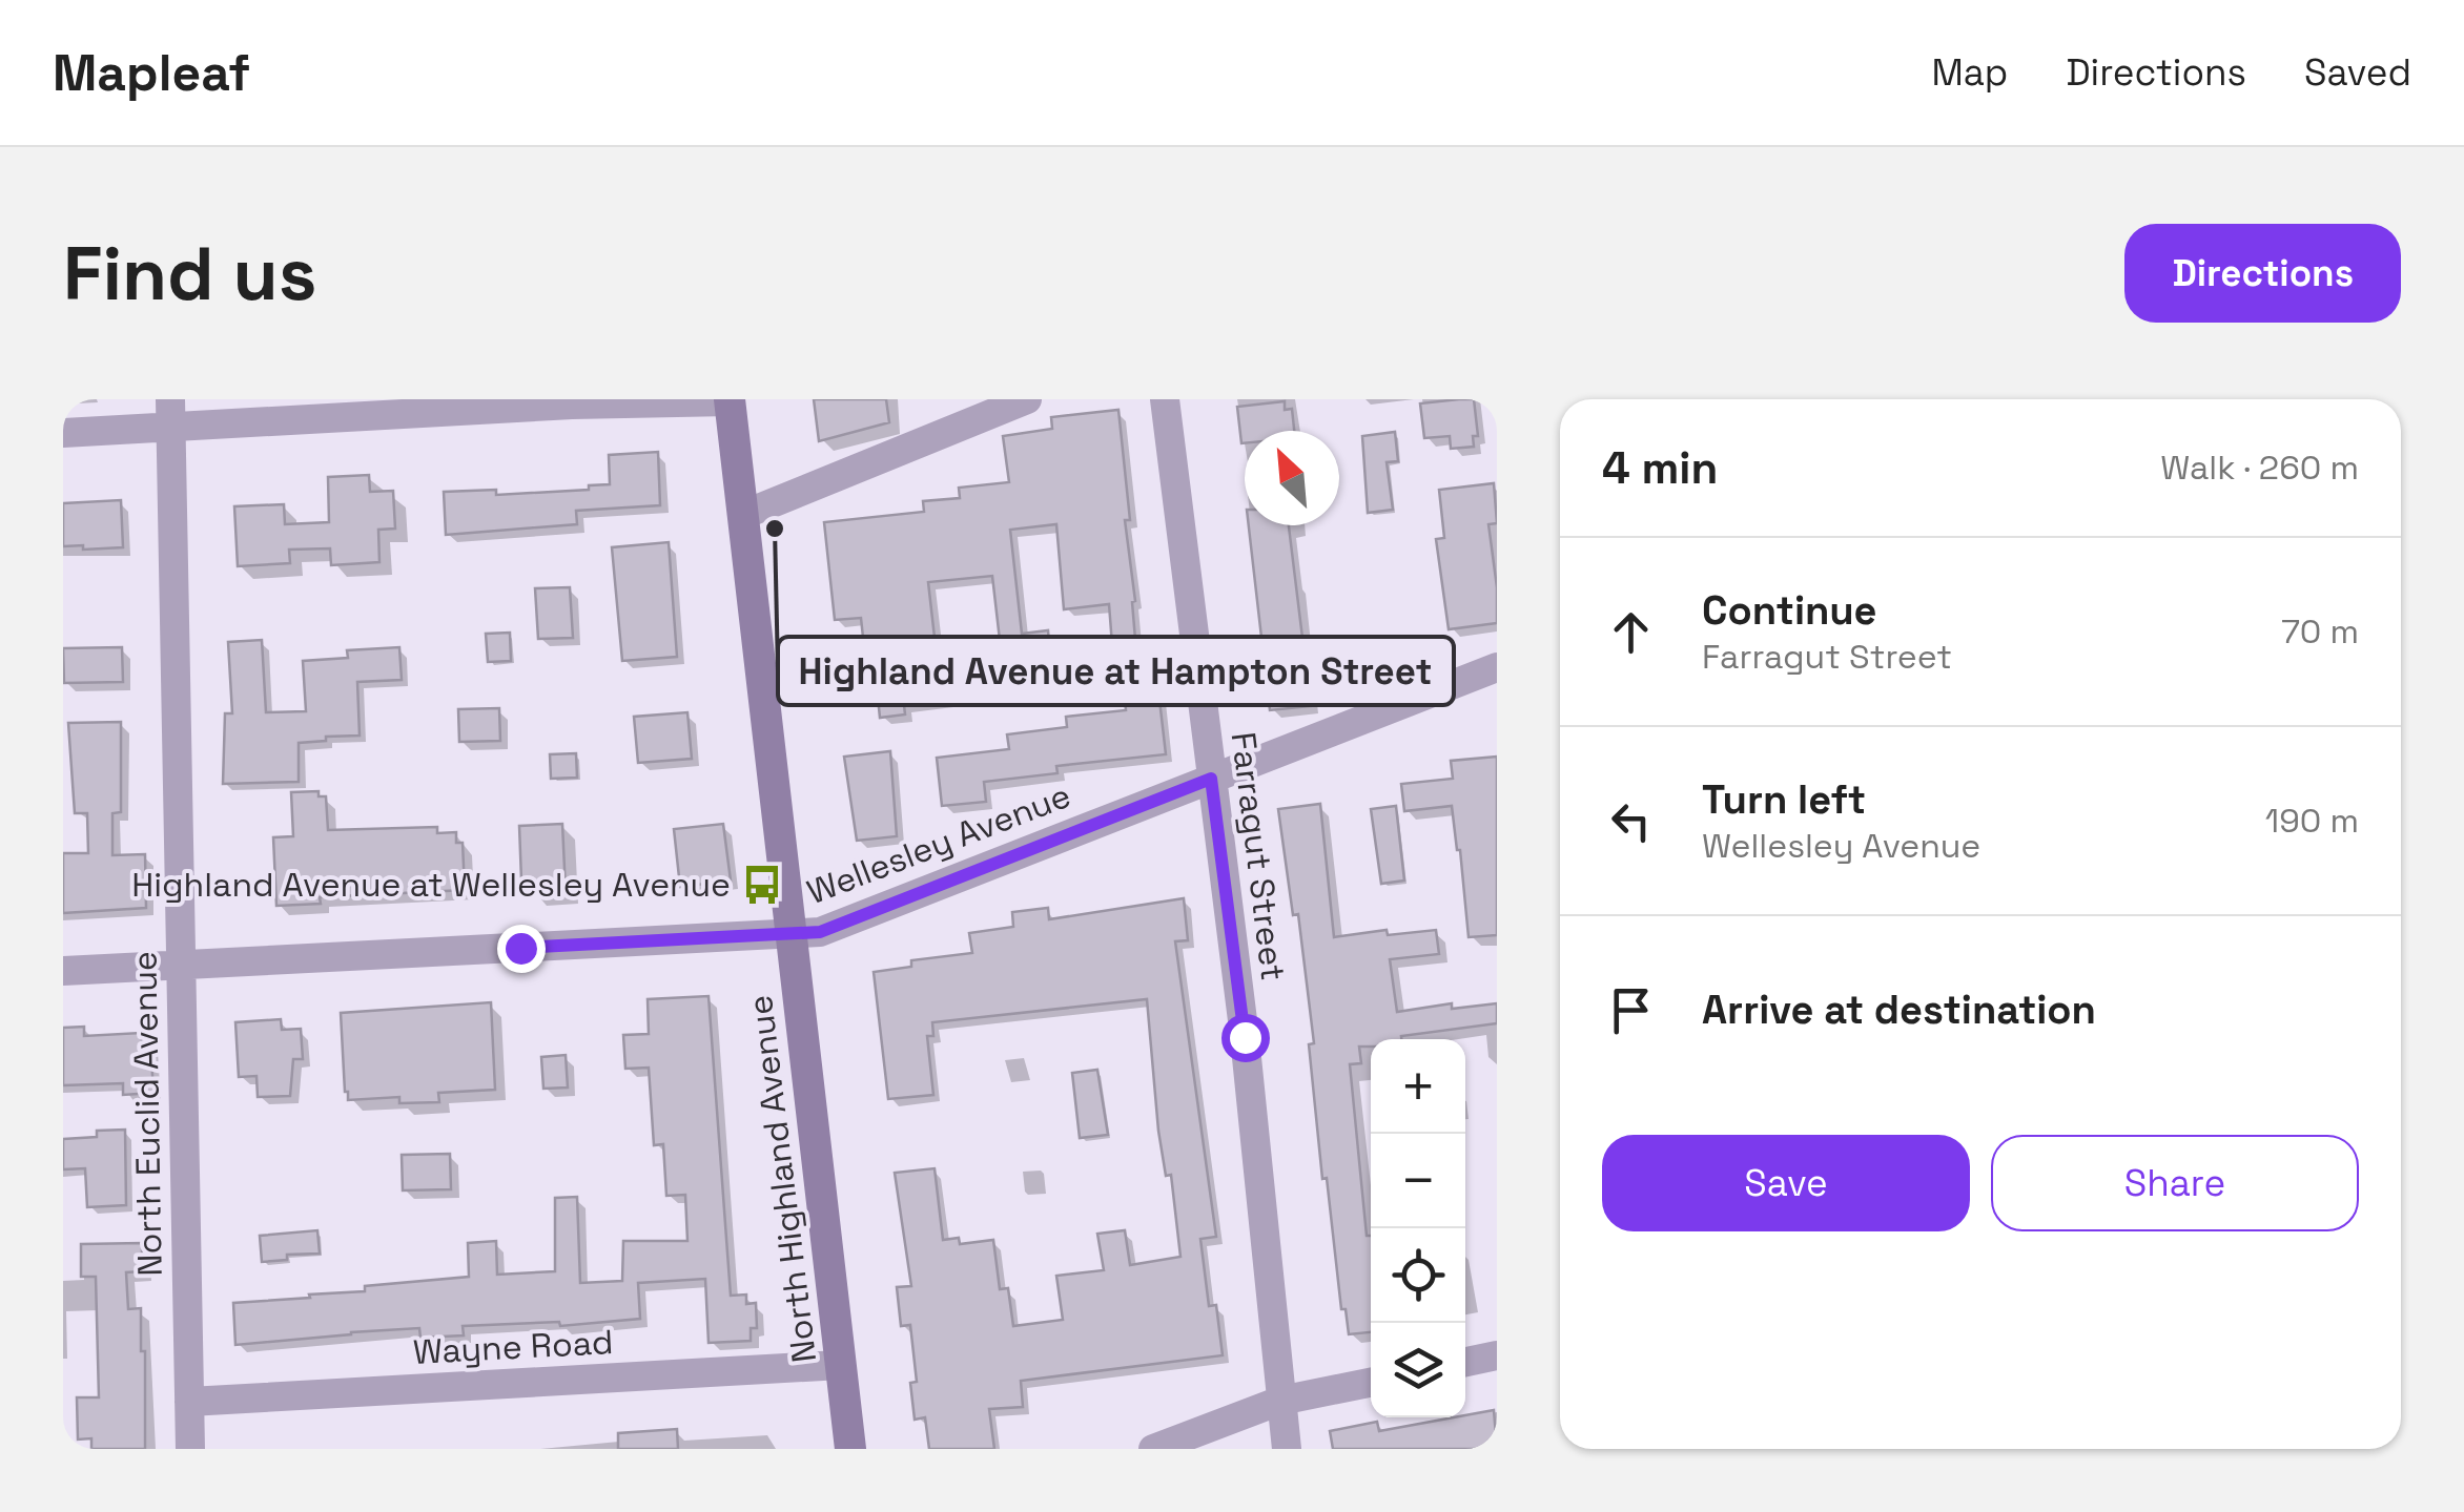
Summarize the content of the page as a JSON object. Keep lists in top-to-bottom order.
{
  "streets": {
    "main road": ["North Highland Avenue"],
    "street": [
      "Wellesley Avenue",
      "Farragut Street",
      "North Euclid Avenue",
      "Wayne Road"
    ]
  },
  "crossings": [
    ["Wellesley Avenue", "Farragut Street"],
    ["Wellesley Avenue", "North Euclid Avenue"],
    ["Wellesley Avenue", "North Highland Avenue"],
    ["North Euclid Avenue", "Wayne Road"],
    ["North Highland Avenue", "Wayne Road"]
  ],
  "places": {
    "other": ["Highland Avenue at Hampton Street"],
    "bus stop": ["Highland Avenue at Wellesley Avenue"]
  },
  "north": "top left",
  "page": {
    "header": "Mapleaf",
    "nav": ["Map", "Directions", "Saved"],
    "buttons": [
      "Directions",
      ["Save", "Share"]
    ],
    "title": "Find us",
    "heading": ["4 min", "Walk · 260 m"],
    "list": [
      ["Continue", "Farragut Street", "70 m"],
      ["Turn left", "Wellesley Avenue", "190 m"],
      "Arrive at destination"
    ],
    "map_buttons": ["+", "−"]
  }
}
